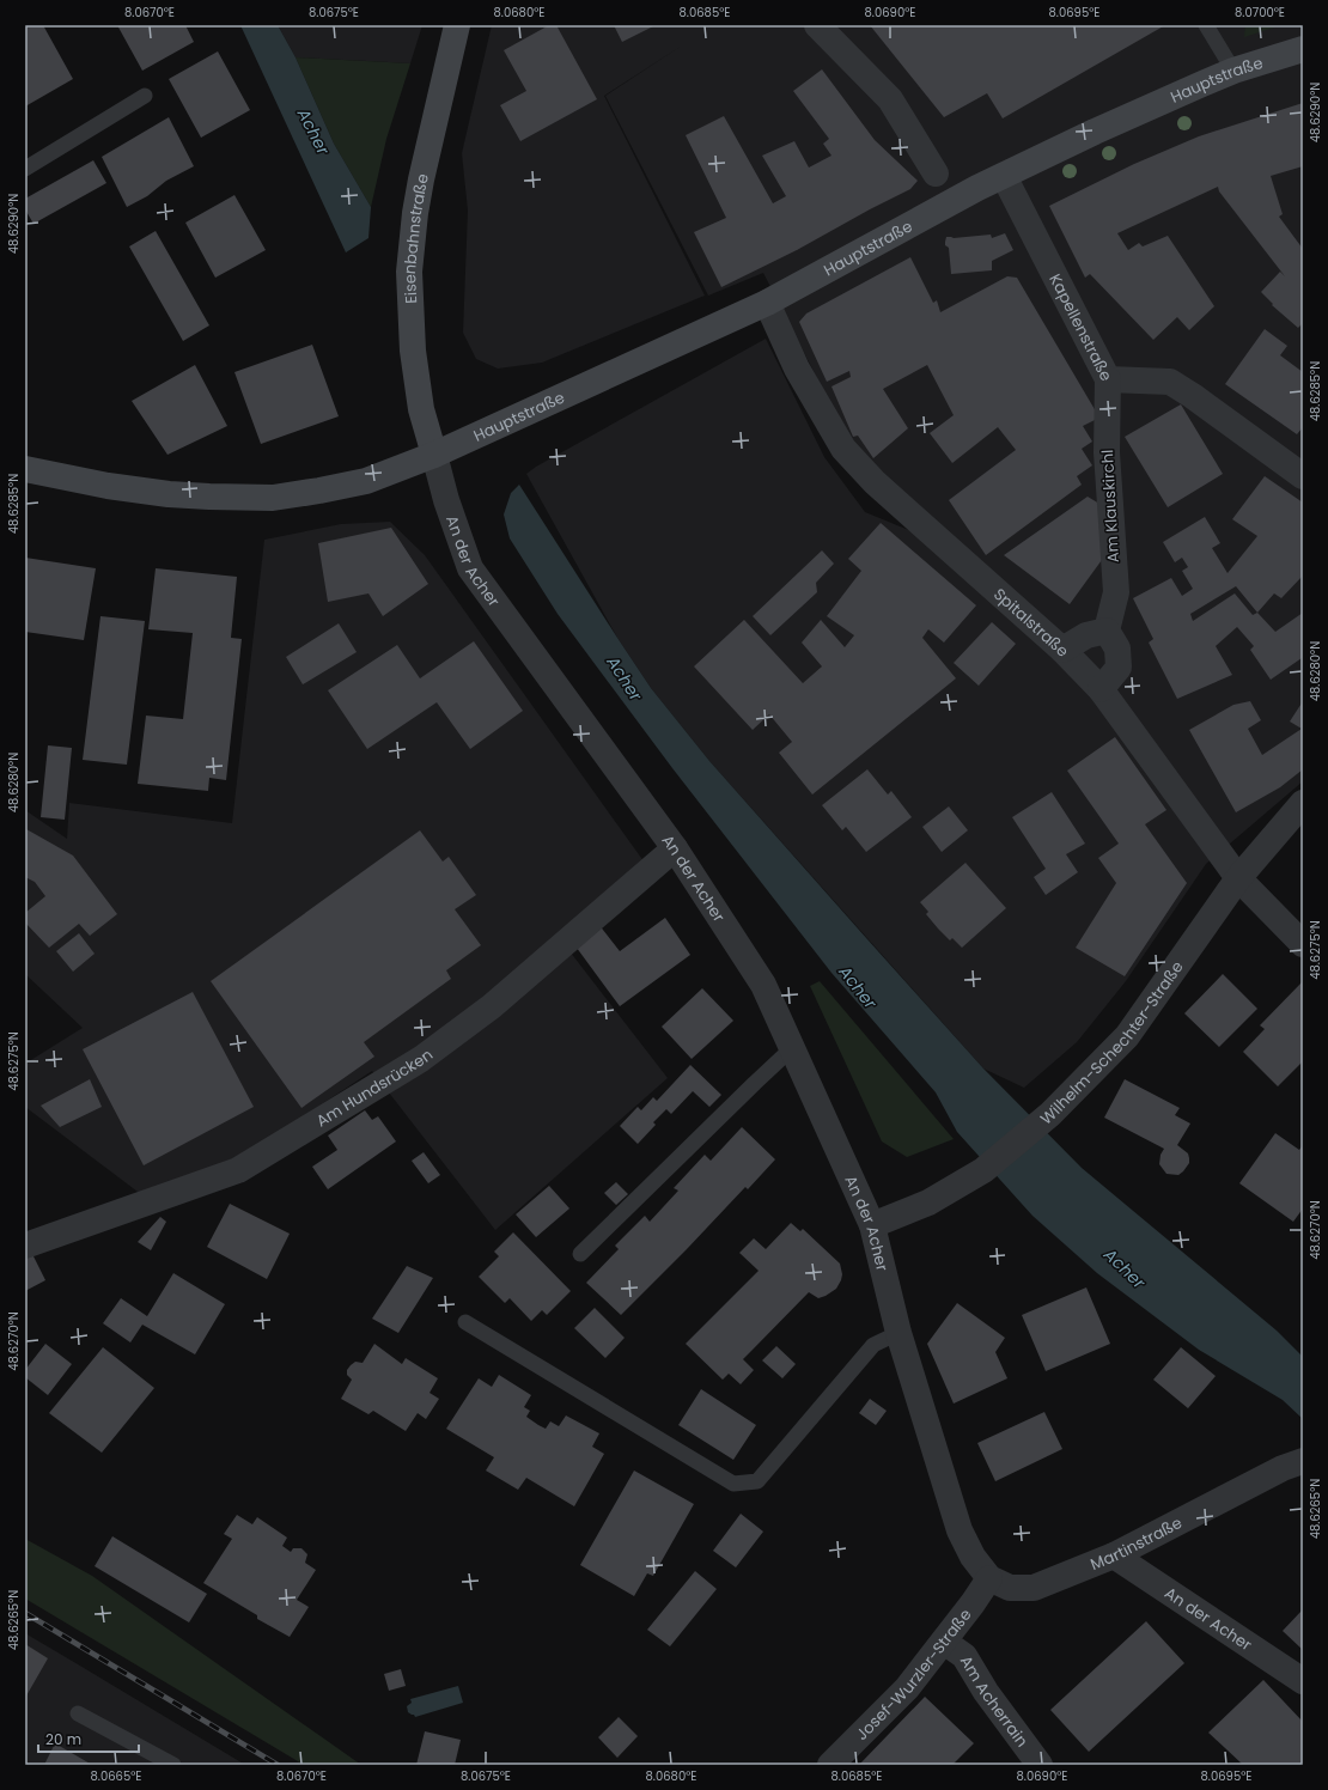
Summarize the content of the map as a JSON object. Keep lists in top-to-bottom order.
{
  "streets": {
    "street": [
      "Hauptstraße",
      "Eisenbahnstraße",
      "Kapellenstraße",
      "Am Klauskirchl",
      "An der Acher",
      "Spitalstraße",
      "Wilhelm-Schechter-Straße",
      "Am Hundsrücken",
      "Martinstraße",
      "Josef-Wurzler-Straße",
      "Am Acherrain"
    ]
  },
  "crossings": [
    ["Hauptstraße", "Eisenbahnstraße"],
    ["Hauptstraße", "Kapellenstraße"],
    ["Hauptstraße", "An der Acher"],
    ["Hauptstraße", "Spitalstraße"],
    ["Eisenbahnstraße", "An der Acher"],
    ["Kapellenstraße", "Am Klauskirchl"],
    ["An der Acher", "Wilhelm-Schechter-Straße"],
    ["An der Acher", "Am Hundsrücken"],
    ["An der Acher", "Martinstraße"],
    ["An der Acher", "Josef-Wurzler-Straße"],
    ["Spitalstraße", "Wilhelm-Schechter-Straße"],
    ["Martinstraße", "Josef-Wurzler-Straße"],
    ["Josef-Wurzler-Straße", "Am Acherrain"]
  ],
  "water": ["Acher"],
  "scale_bar": "20 m",
  "coordinates": [
    "8.0670°E",
    "8.0675°E",
    "8.0680°E",
    "8.0685°E",
    "8.0690°E",
    "8.0695°E",
    "8.0700°E",
    "48.6290°N",
    "48.6285°N",
    "48.6280°N",
    "48.6275°N",
    "48.6270°N",
    "48.6265°N",
    "8.0665°E"
  ]
}
